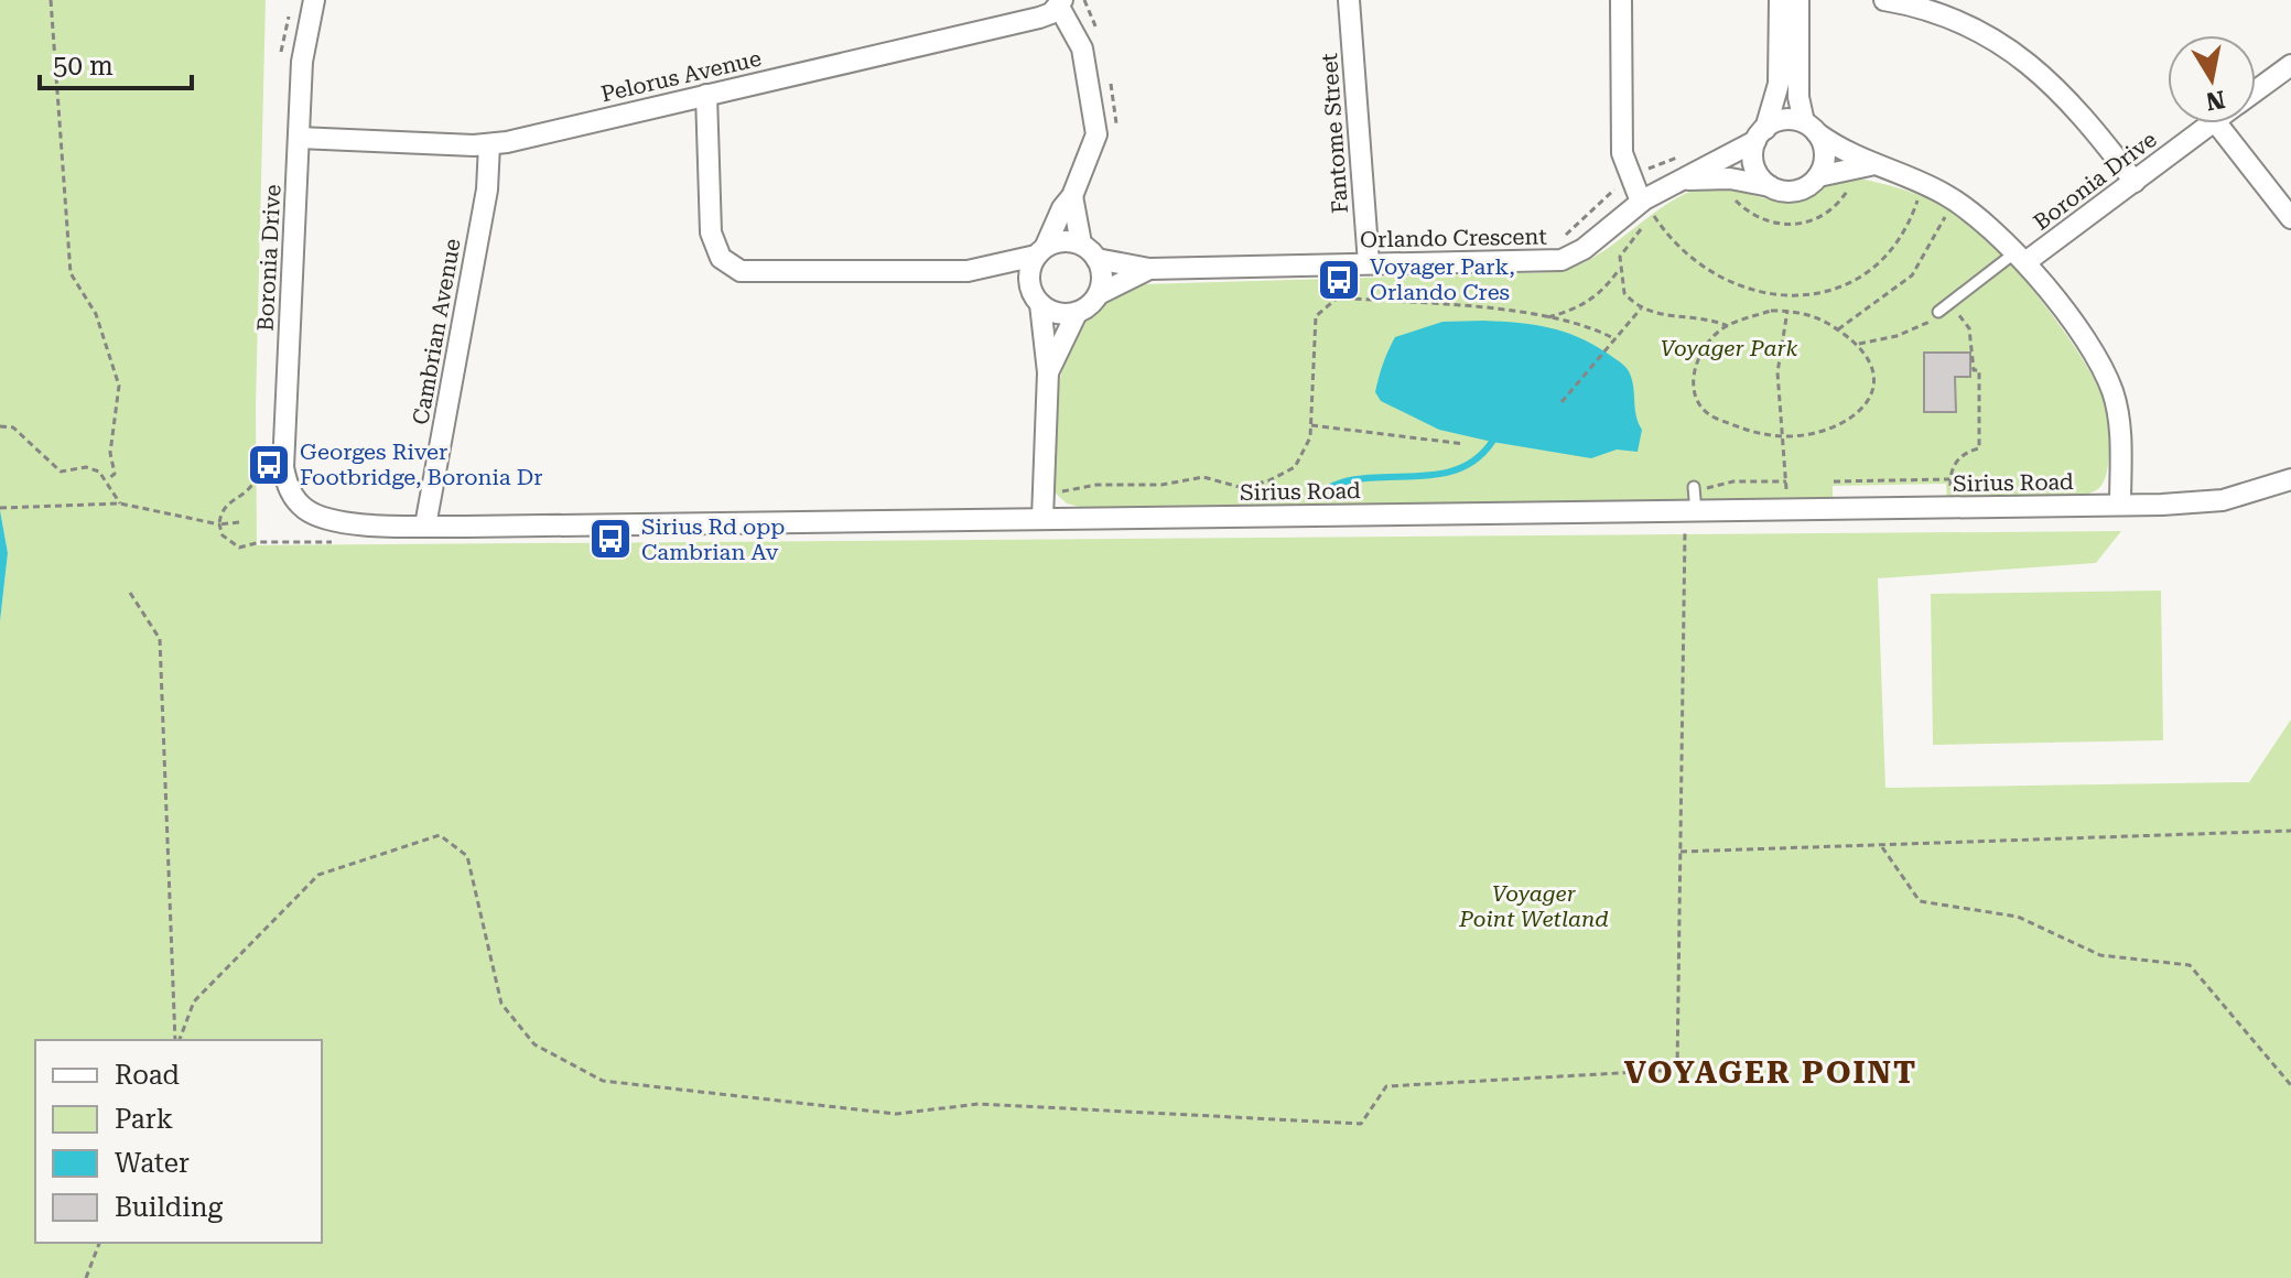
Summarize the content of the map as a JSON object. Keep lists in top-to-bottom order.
{
  "streets": {
    "street": [
      "Pelorus Avenue",
      "Fantome Street",
      "Boronia Drive",
      "Orlando Crescent",
      "Cambrian Avenue",
      "Sirius Road"
    ]
  },
  "crossings": [
    ["Pelorus Avenue", "Boronia Drive"],
    ["Pelorus Avenue", "Cambrian Avenue"],
    ["Fantome Street", "Orlando Crescent"],
    ["Boronia Drive", "Sirius Road"],
    ["Cambrian Avenue", "Sirius Road"]
  ],
  "districts": ["VOYAGER POINT"],
  "parks": ["Voyager Park", "Voyager Point Wetland"],
  "places": {
    "bus stop": ["Voyager Park, Orlando Cres", "Georges River Footbridge, Boronia Dr", "Sirius Rd opp Cambrian Av"]
  },
  "legend": [
    "Road",
    "Park",
    "Water",
    "Building"
  ],
  "scale_bar": "50 m",
  "north": "bottom"
}
